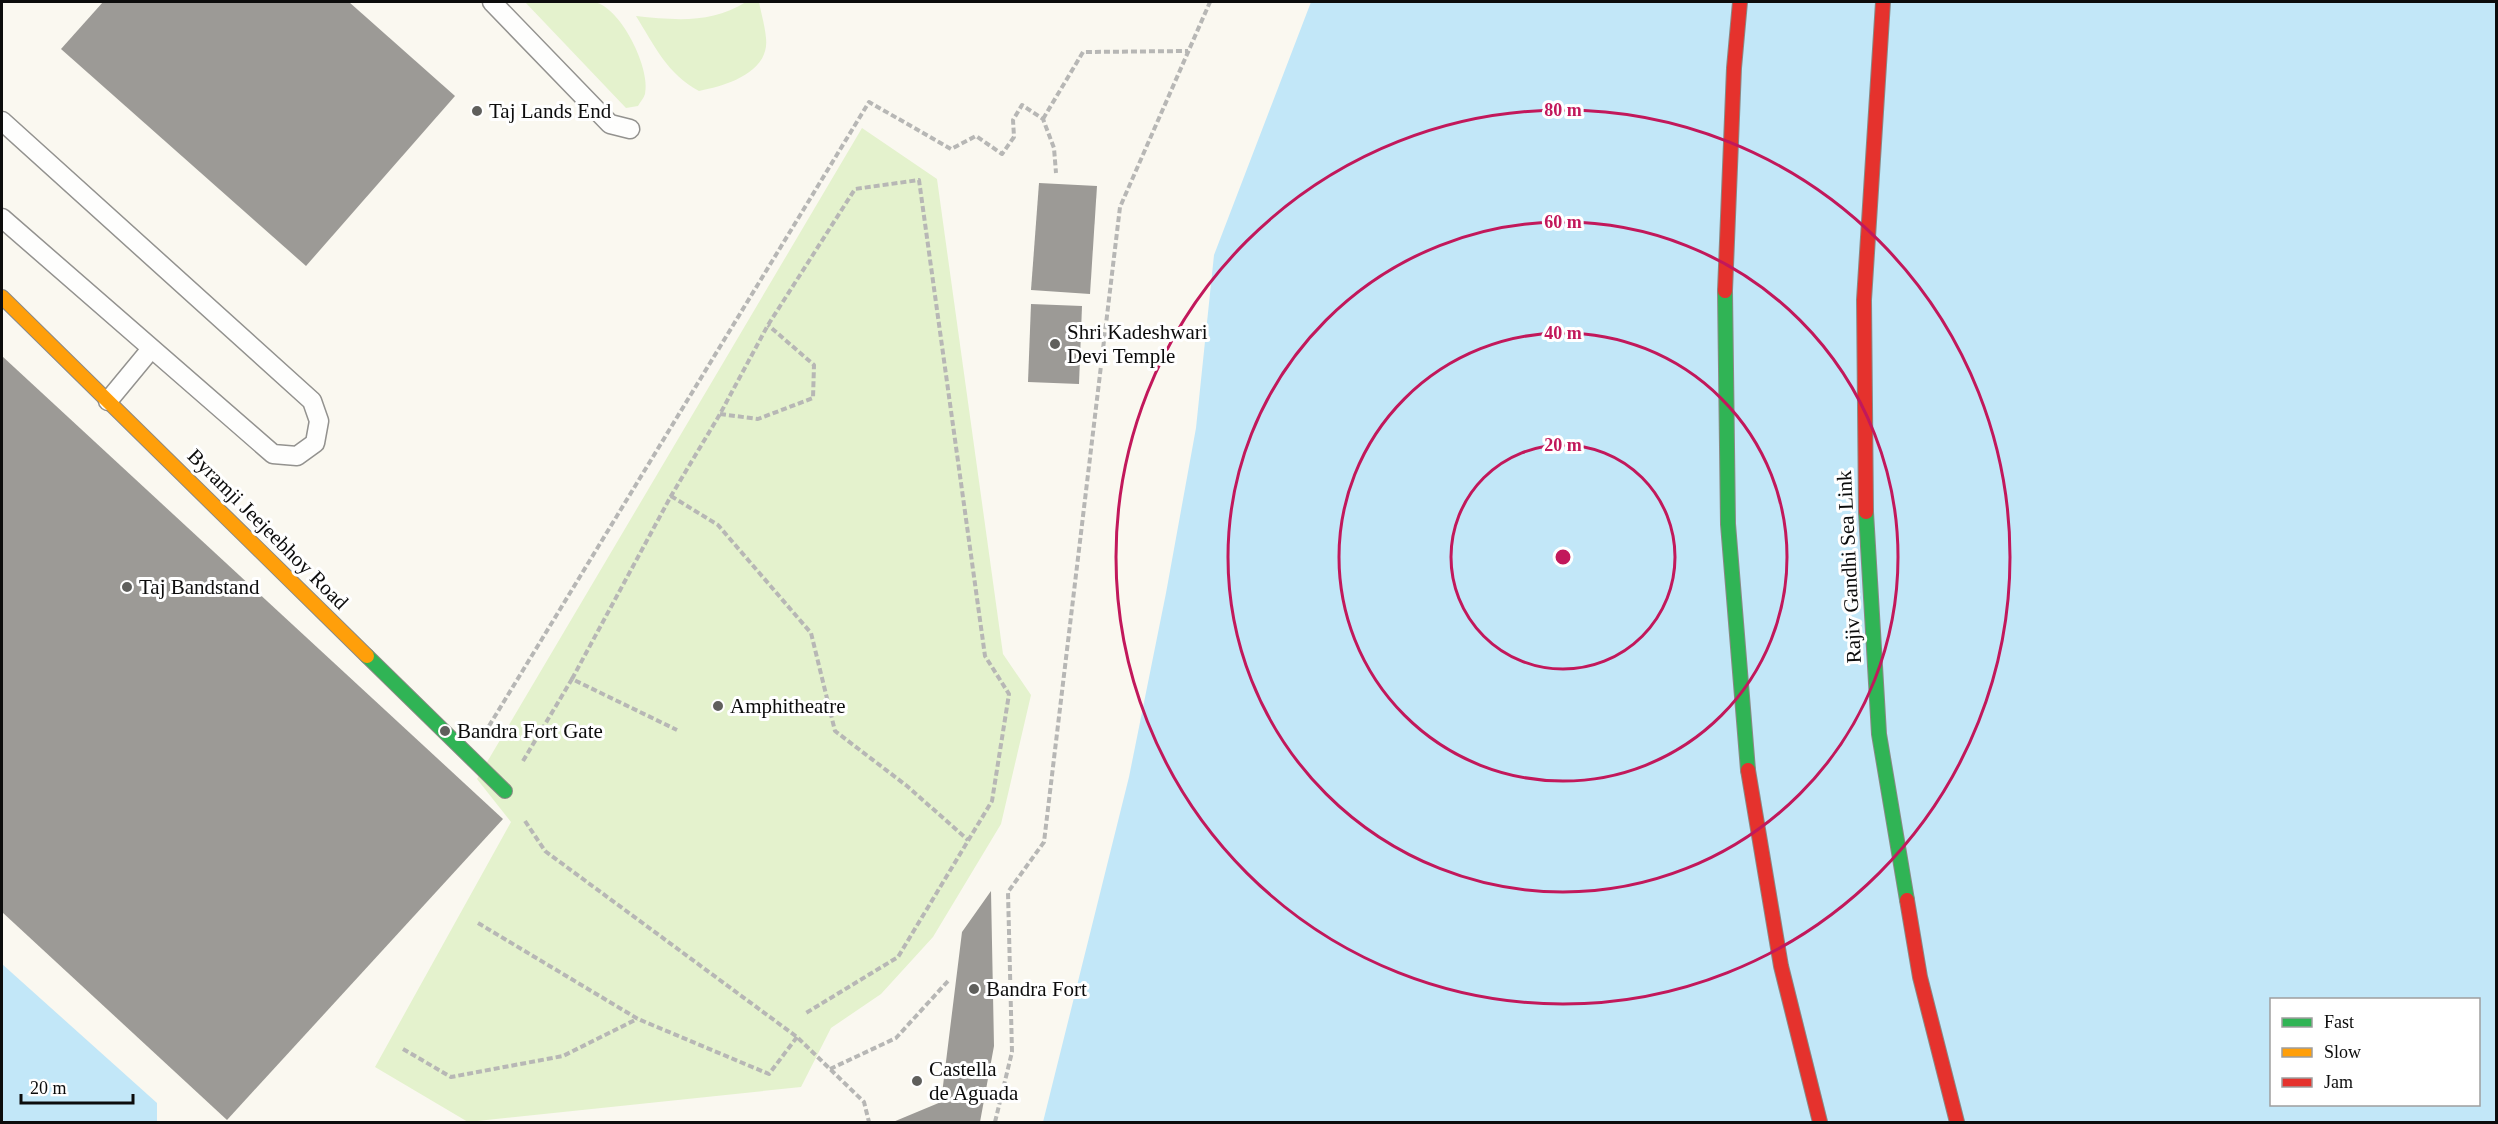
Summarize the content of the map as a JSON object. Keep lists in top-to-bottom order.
{
  "streets": {
    "main road": ["Byramji Jeejeebhoy Road", "Rajiv Gandhi Sea Link"]
  },
  "places": [
    "Taj Lands End",
    "Shri Kadeshwari Devi Temple",
    "Taj Bandstand",
    "Amphitheatre",
    "Bandra Fort Gate",
    "Bandra Fort",
    "Castella de Aguada"
  ],
  "legend": ["Fast", "Slow", "Jam"],
  "scale_bar": "20 m",
  "rings": [
    "80 m",
    "60 m",
    "40 m",
    "20 m"
  ]
}
